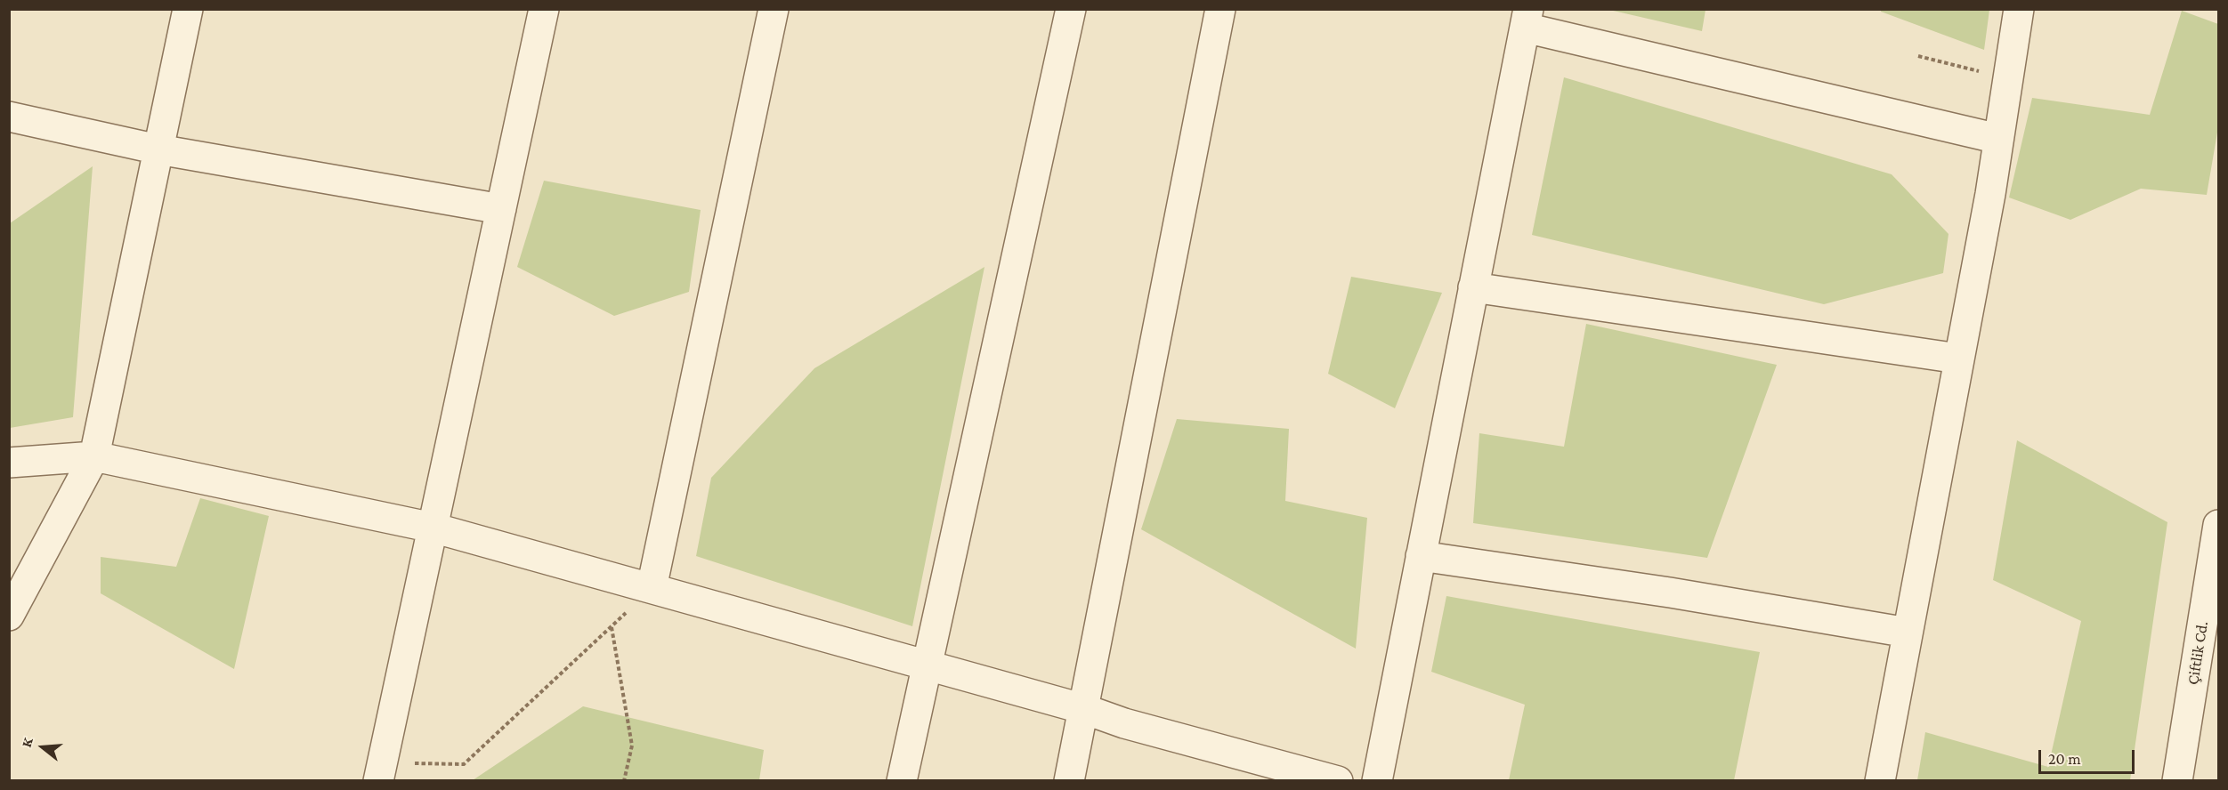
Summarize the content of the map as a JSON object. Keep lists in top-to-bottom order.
{
  "streets": {
    "street": ["Çiftlik Cd."]
  },
  "scale_bar": "20 m",
  "north": "left"
}
